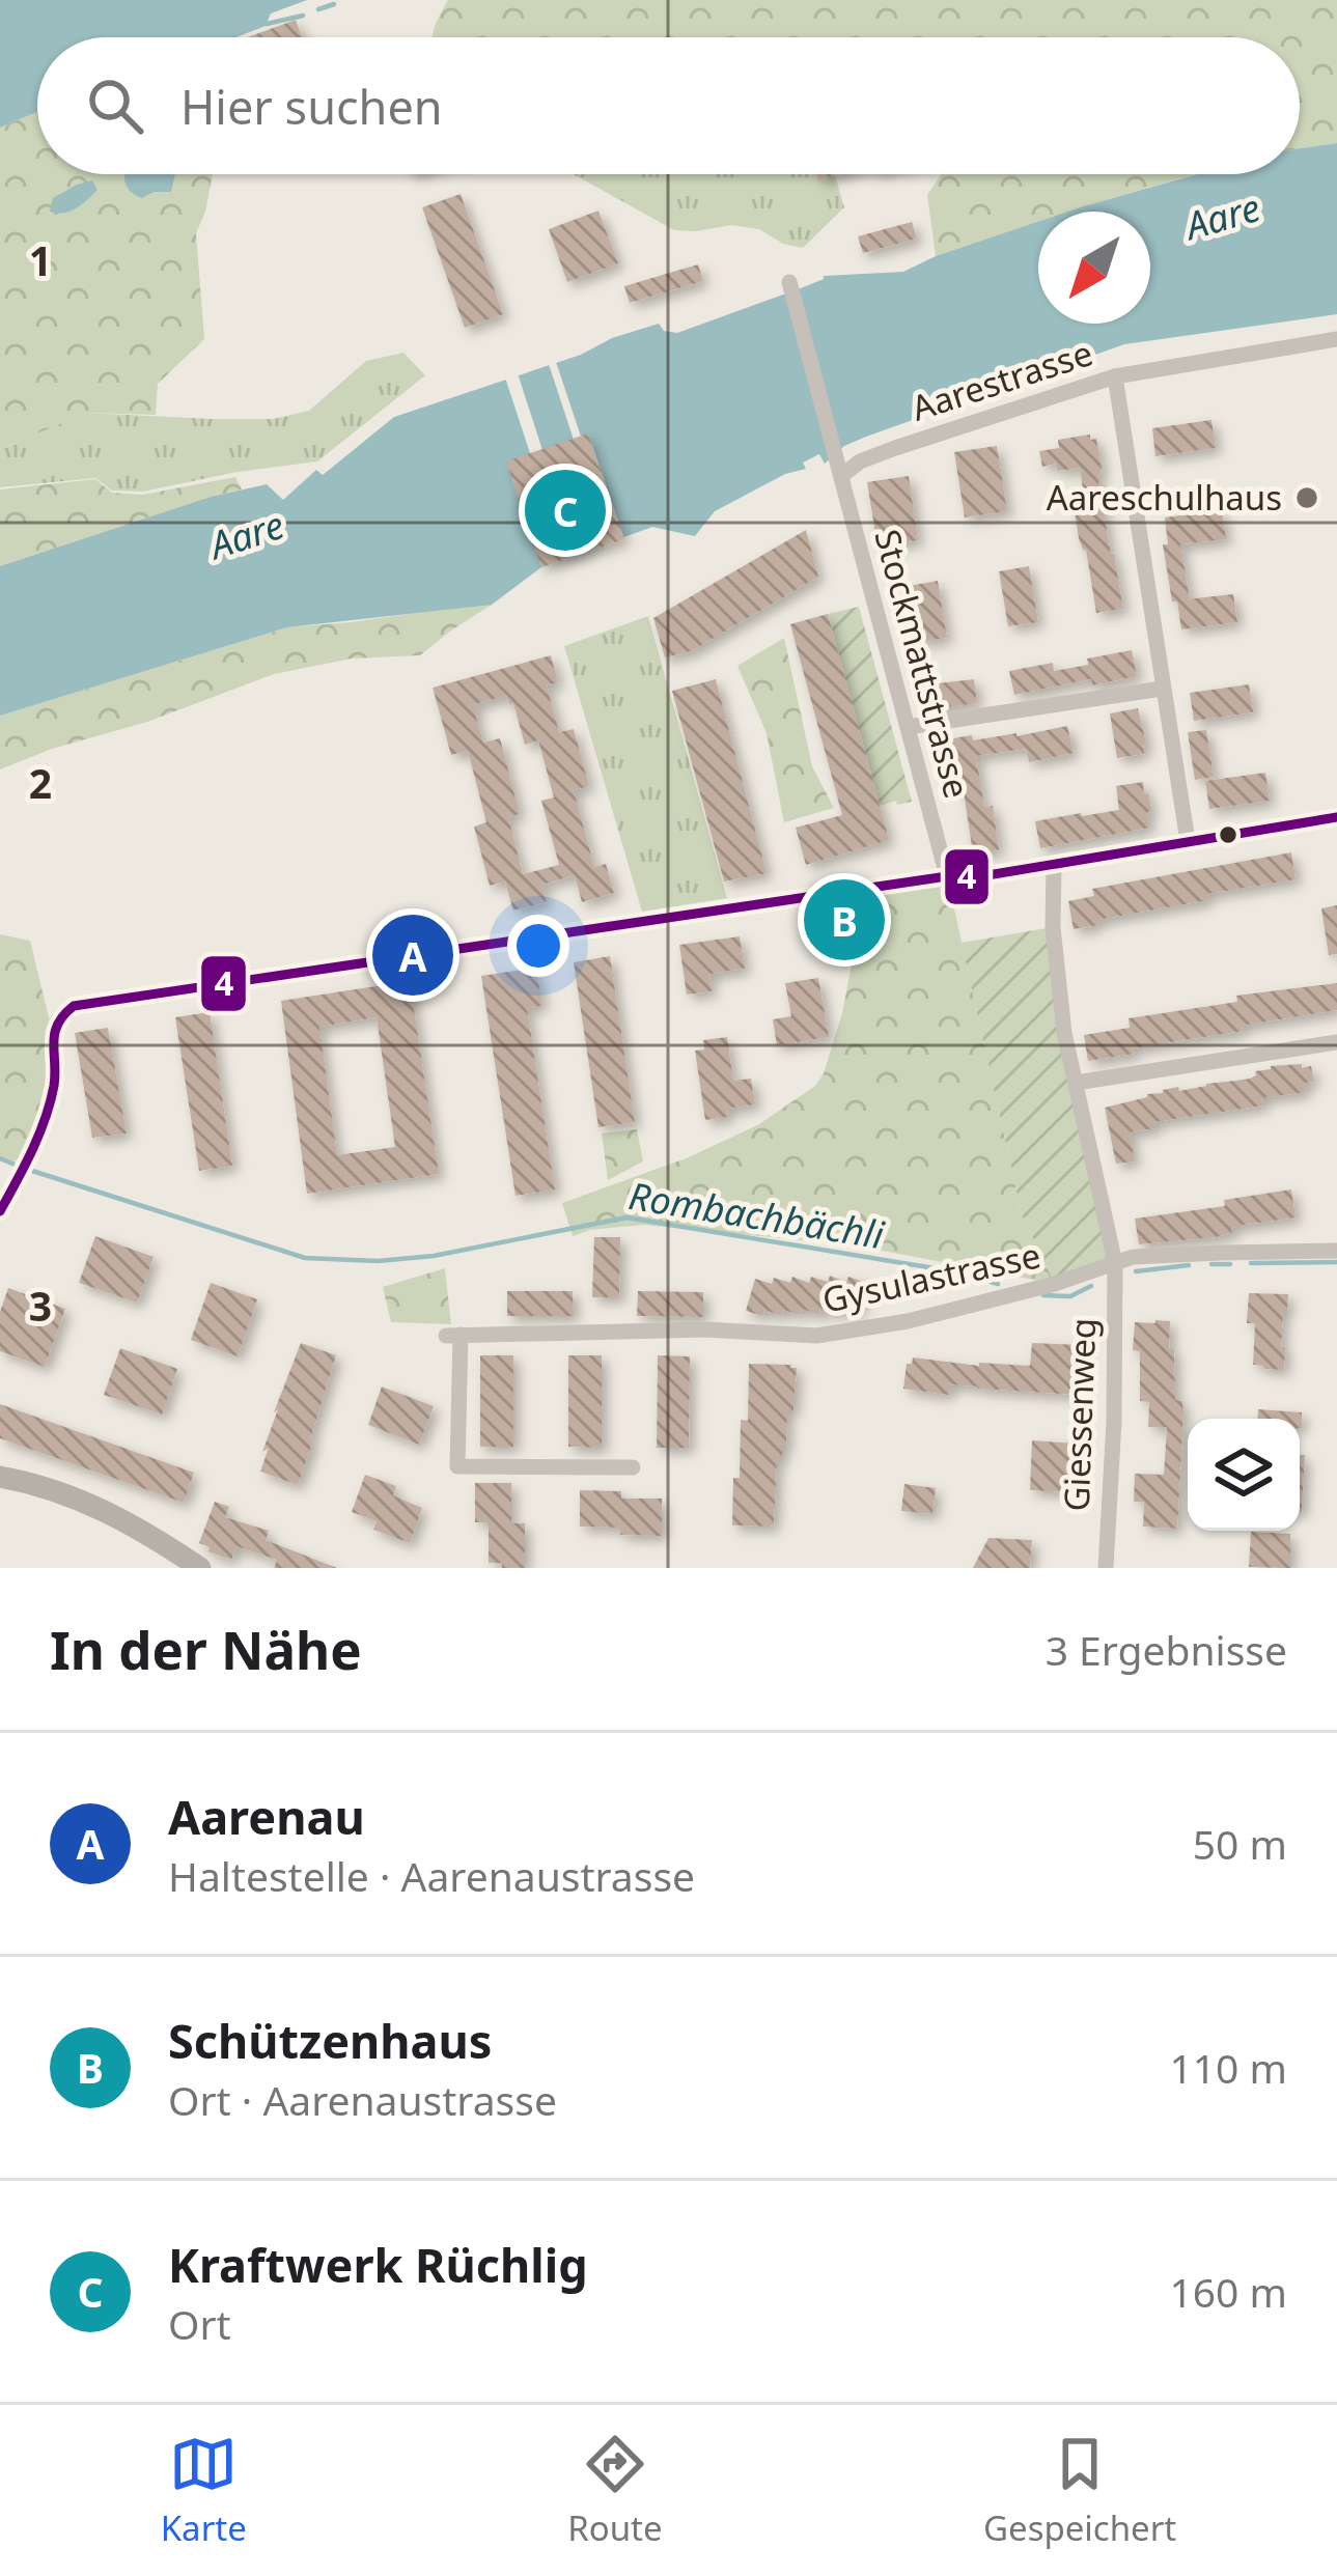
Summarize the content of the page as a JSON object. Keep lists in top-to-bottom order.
{
  "streets": {
    "street": [
      "Aarestrasse",
      "Stockmattstrasse",
      "Gysulastrasse",
      "Giessenweg"
    ]
  },
  "crossings": [
    ["Aarestrasse", "Stockmattstrasse"],
    ["Gysulastrasse", "Giessenweg"]
  ],
  "water": ["Aare", "Rombachbächli"],
  "places": ["Aareschulhaus"],
  "lines": ["transit line 4"],
  "north": "bottom left",
  "page": {
    "search": "Hier suchen",
    "pins": ["C", "B", "A"],
    "heading": ["In der Nähe", "3 Ergebnisse"],
    "list": [
      {
        "mark": "A",
        "name": "Aarenau",
        "note": "Haltestelle · Aarenaustrasse",
        "value": "50 m"
      },
      {
        "mark": "B",
        "name": "Schützenhaus",
        "note": "Ort · Aarenaustrasse",
        "value": "110 m"
      },
      {
        "mark": "C",
        "name": "Kraftwerk Rüchlig",
        "note": "Ort",
        "value": "160 m"
      }
    ],
    "nav": ["Karte", "Route", "Gespeichert"]
  },
  "grid": {
    "rows": ["1", "2", "3"]
  }
}
